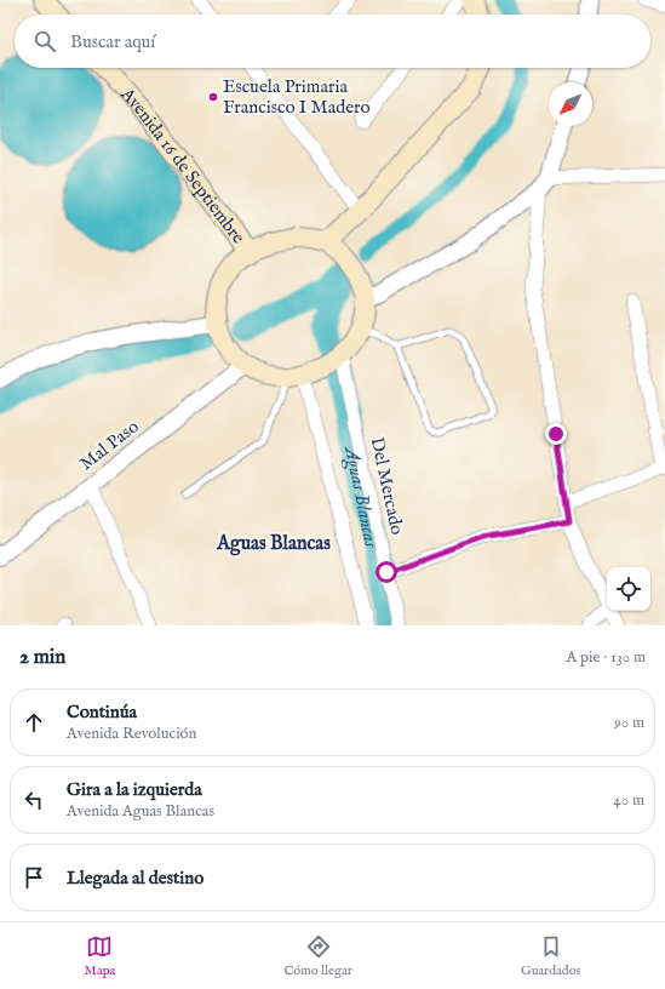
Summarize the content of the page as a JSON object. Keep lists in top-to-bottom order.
{
  "streets": {
    "main road": ["Avenida 16 de Septiembre"],
    "street": ["Mal Paso", "Del Mercado"]
  },
  "crossings": [
    ["Avenida 16 de Septiembre", "Mal Paso"],
    ["Avenida 16 de Septiembre", "Del Mercado"],
    ["Mal Paso", "Del Mercado"]
  ],
  "districts": ["Aguas Blancas"],
  "water": ["Aguas Blancas"],
  "places": ["Escuela Primaria Francisco I Madero"],
  "north": "bottom left",
  "page": {
    "search": "Buscar aquí",
    "heading": ["2 min", "A pie · 130 m"],
    "list": [
      ["Continúa", "Avenida Revolución", "90 m"],
      ["Gira a la izquierda", "Avenida Aguas Blancas", "40 m"],
      "Llegada al destino"
    ],
    "nav": ["Mapa", "Cómo llegar", "Guardados"]
  }
}
